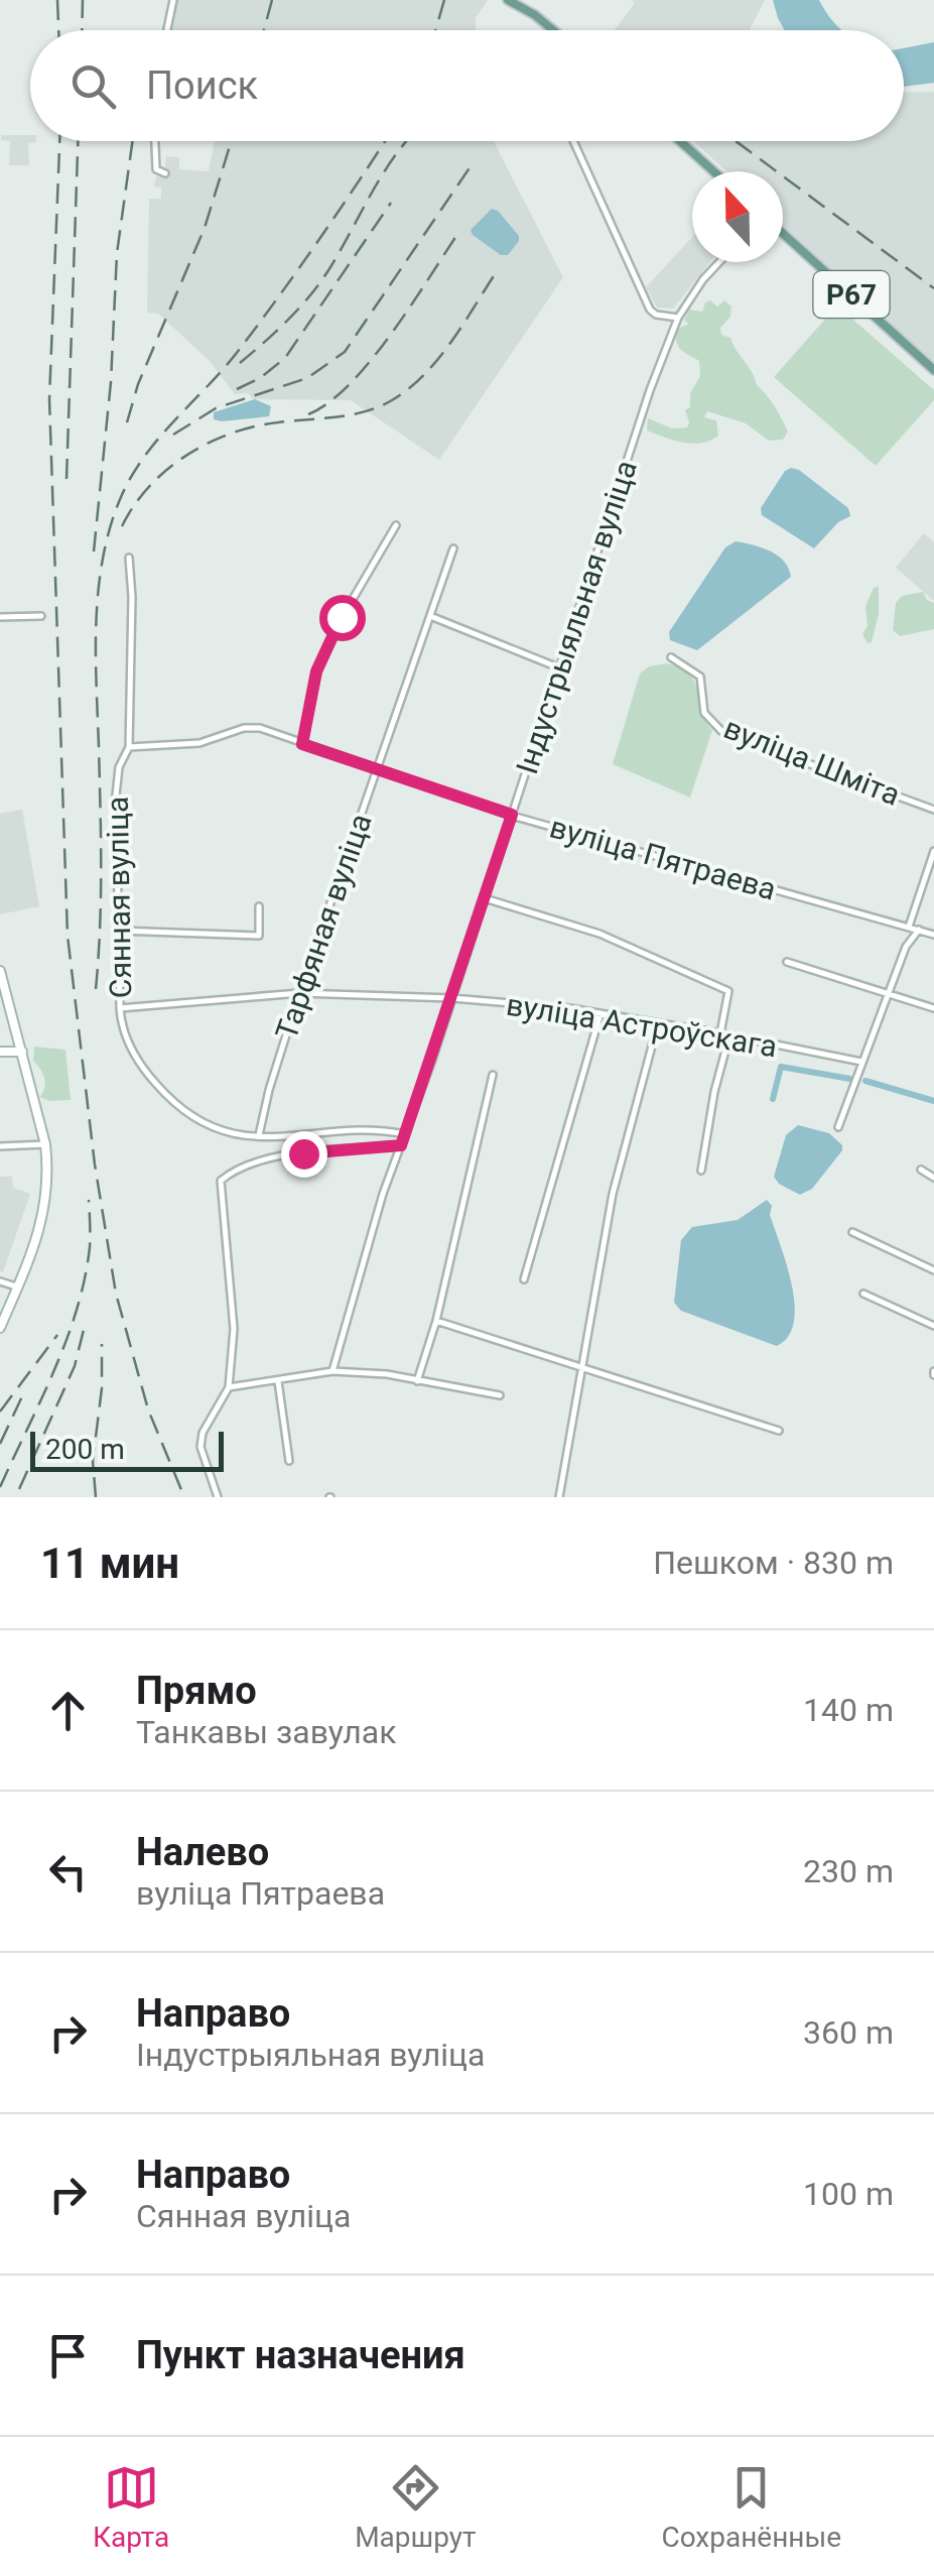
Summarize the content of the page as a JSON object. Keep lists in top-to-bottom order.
{
  "streets": {
    "main road": ["Р67"],
    "street": [
      "Індустрыяльная вуліца",
      "вуліца Шміта",
      "вуліца Пятраева",
      "Сянная вуліца",
      "Тарфяная вуліца",
      "вуліца Астроўскага"
    ]
  },
  "crossings": [
    ["Індустрыяльная вуліца", "вуліца Пятраева"],
    ["Індустрыяльная вуліца", "Сянная вуліца"],
    ["Індустрыяльная вуліца", "вуліца Астроўскага"],
    ["вуліца Пятраева", "Сянная вуліца"],
    ["вуліца Пятраева", "Тарфяная вуліца"],
    ["Сянная вуліца", "Тарфяная вуліца"],
    ["Сянная вуліца", "вуліца Астроўскага"],
    ["Тарфяная вуліца", "вуліца Астроўскага"]
  ],
  "scale_bar": "200 m",
  "north": "top",
  "page": {
    "search": "Поиск",
    "scale": "200 m",
    "heading": ["11 мин", "Пешком · 830 m"],
    "list": [
      ["Прямо", "Танкавы завулак", "140 m"],
      ["Налево", "вуліца Пятраева", "230 m"],
      ["Направо", "Індустрыяльная вуліца", "360 m"],
      ["Направо", "Сянная вуліца", "100 m"],
      "Пункт назначения"
    ],
    "nav": ["Карта", "Маршрут", "Сохранённые"]
  }
}
